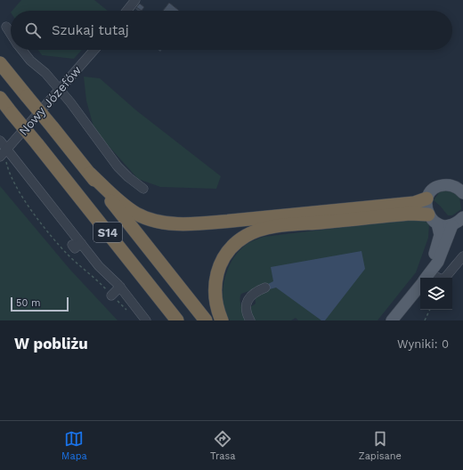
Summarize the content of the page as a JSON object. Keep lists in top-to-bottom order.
{
  "streets": {
    "highway": ["S14"],
    "street": ["Nowy Józefów"]
  },
  "scale_bar": "50 m",
  "page": {
    "search": "Szukaj tutaj",
    "scale": "50 m",
    "heading": ["W pobliżu", "Wyniki: 0"],
    "nav": ["Mapa", "Trasa", "Zapisane"]
  }
}
